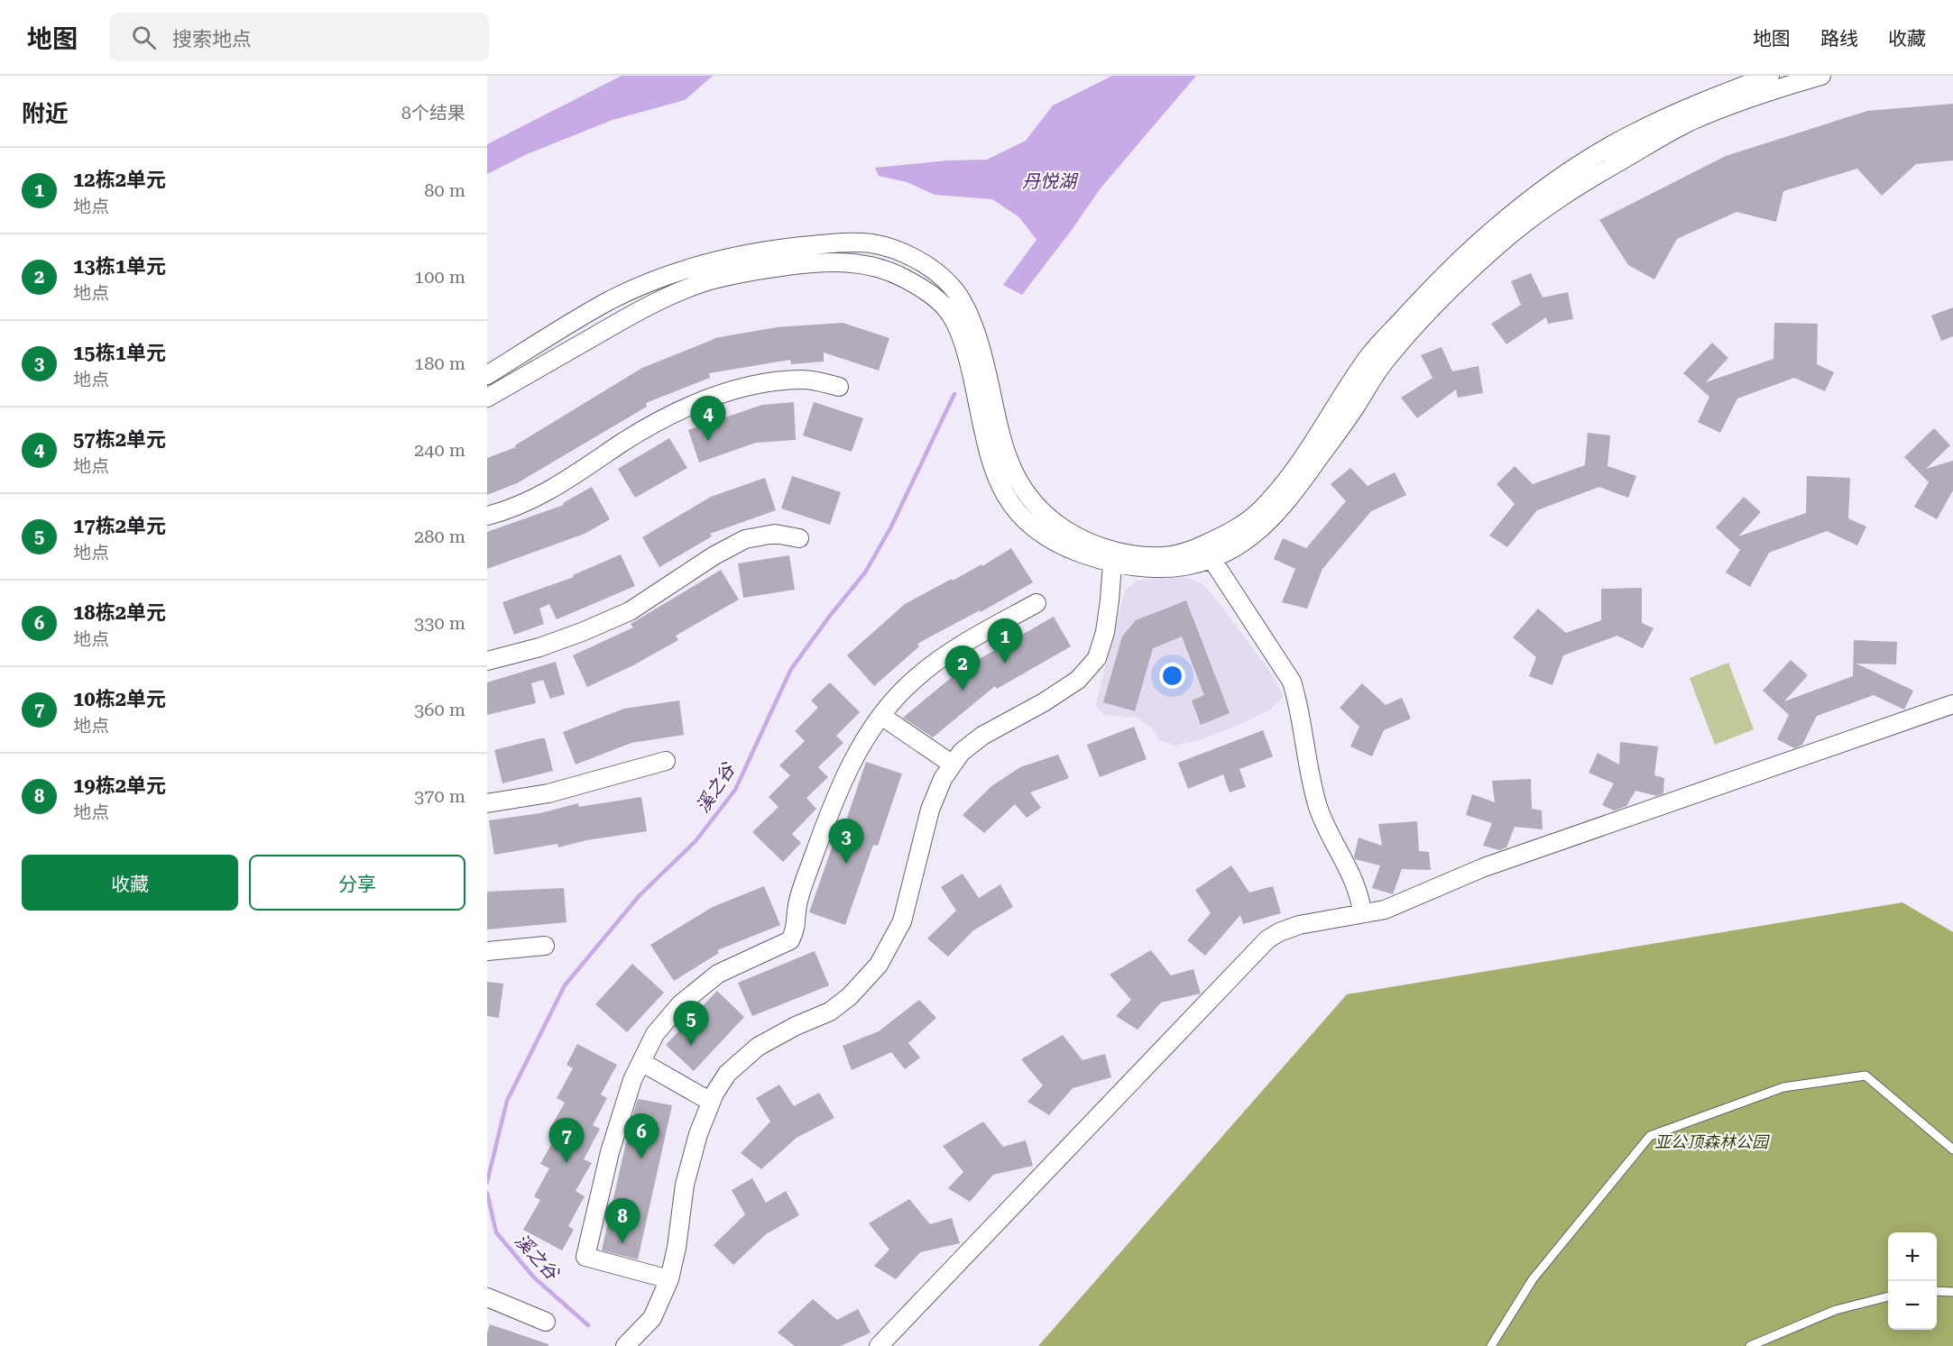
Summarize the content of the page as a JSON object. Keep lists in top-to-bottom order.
{
  "water": ["丹悦湖", "溪之谷"],
  "parks": ["亚公顶森林公园"],
  "page": {
    "header": "地图",
    "search": "搜索地点",
    "nav": ["地图", "路线", "收藏"],
    "heading": ["附近", "8个结果"],
    "list": [
      {
        "mark": "1",
        "name": "12栋2单元",
        "note": "地点",
        "value": "80 m"
      },
      {
        "mark": "2",
        "name": "13栋1单元",
        "note": "地点",
        "value": "100 m"
      },
      {
        "mark": "3",
        "name": "15栋1单元",
        "note": "地点",
        "value": "180 m"
      },
      {
        "mark": "4",
        "name": "57栋2单元",
        "note": "地点",
        "value": "240 m"
      },
      {
        "mark": "5",
        "name": "17栋2单元",
        "note": "地点",
        "value": "280 m"
      },
      {
        "mark": "6",
        "name": "18栋2单元",
        "note": "地点",
        "value": "330 m"
      },
      {
        "mark": "7",
        "name": "10栋2单元",
        "note": "地点",
        "value": "360 m"
      },
      {
        "mark": "8",
        "name": "19栋2单元",
        "note": "地点",
        "value": "370 m"
      }
    ],
    "pins": [
      "4",
      "1",
      "2",
      "3",
      "5",
      "6",
      "7",
      "8"
    ],
    "buttons": ["收藏", "分享"],
    "map_buttons": ["+", "−"]
  }
}
